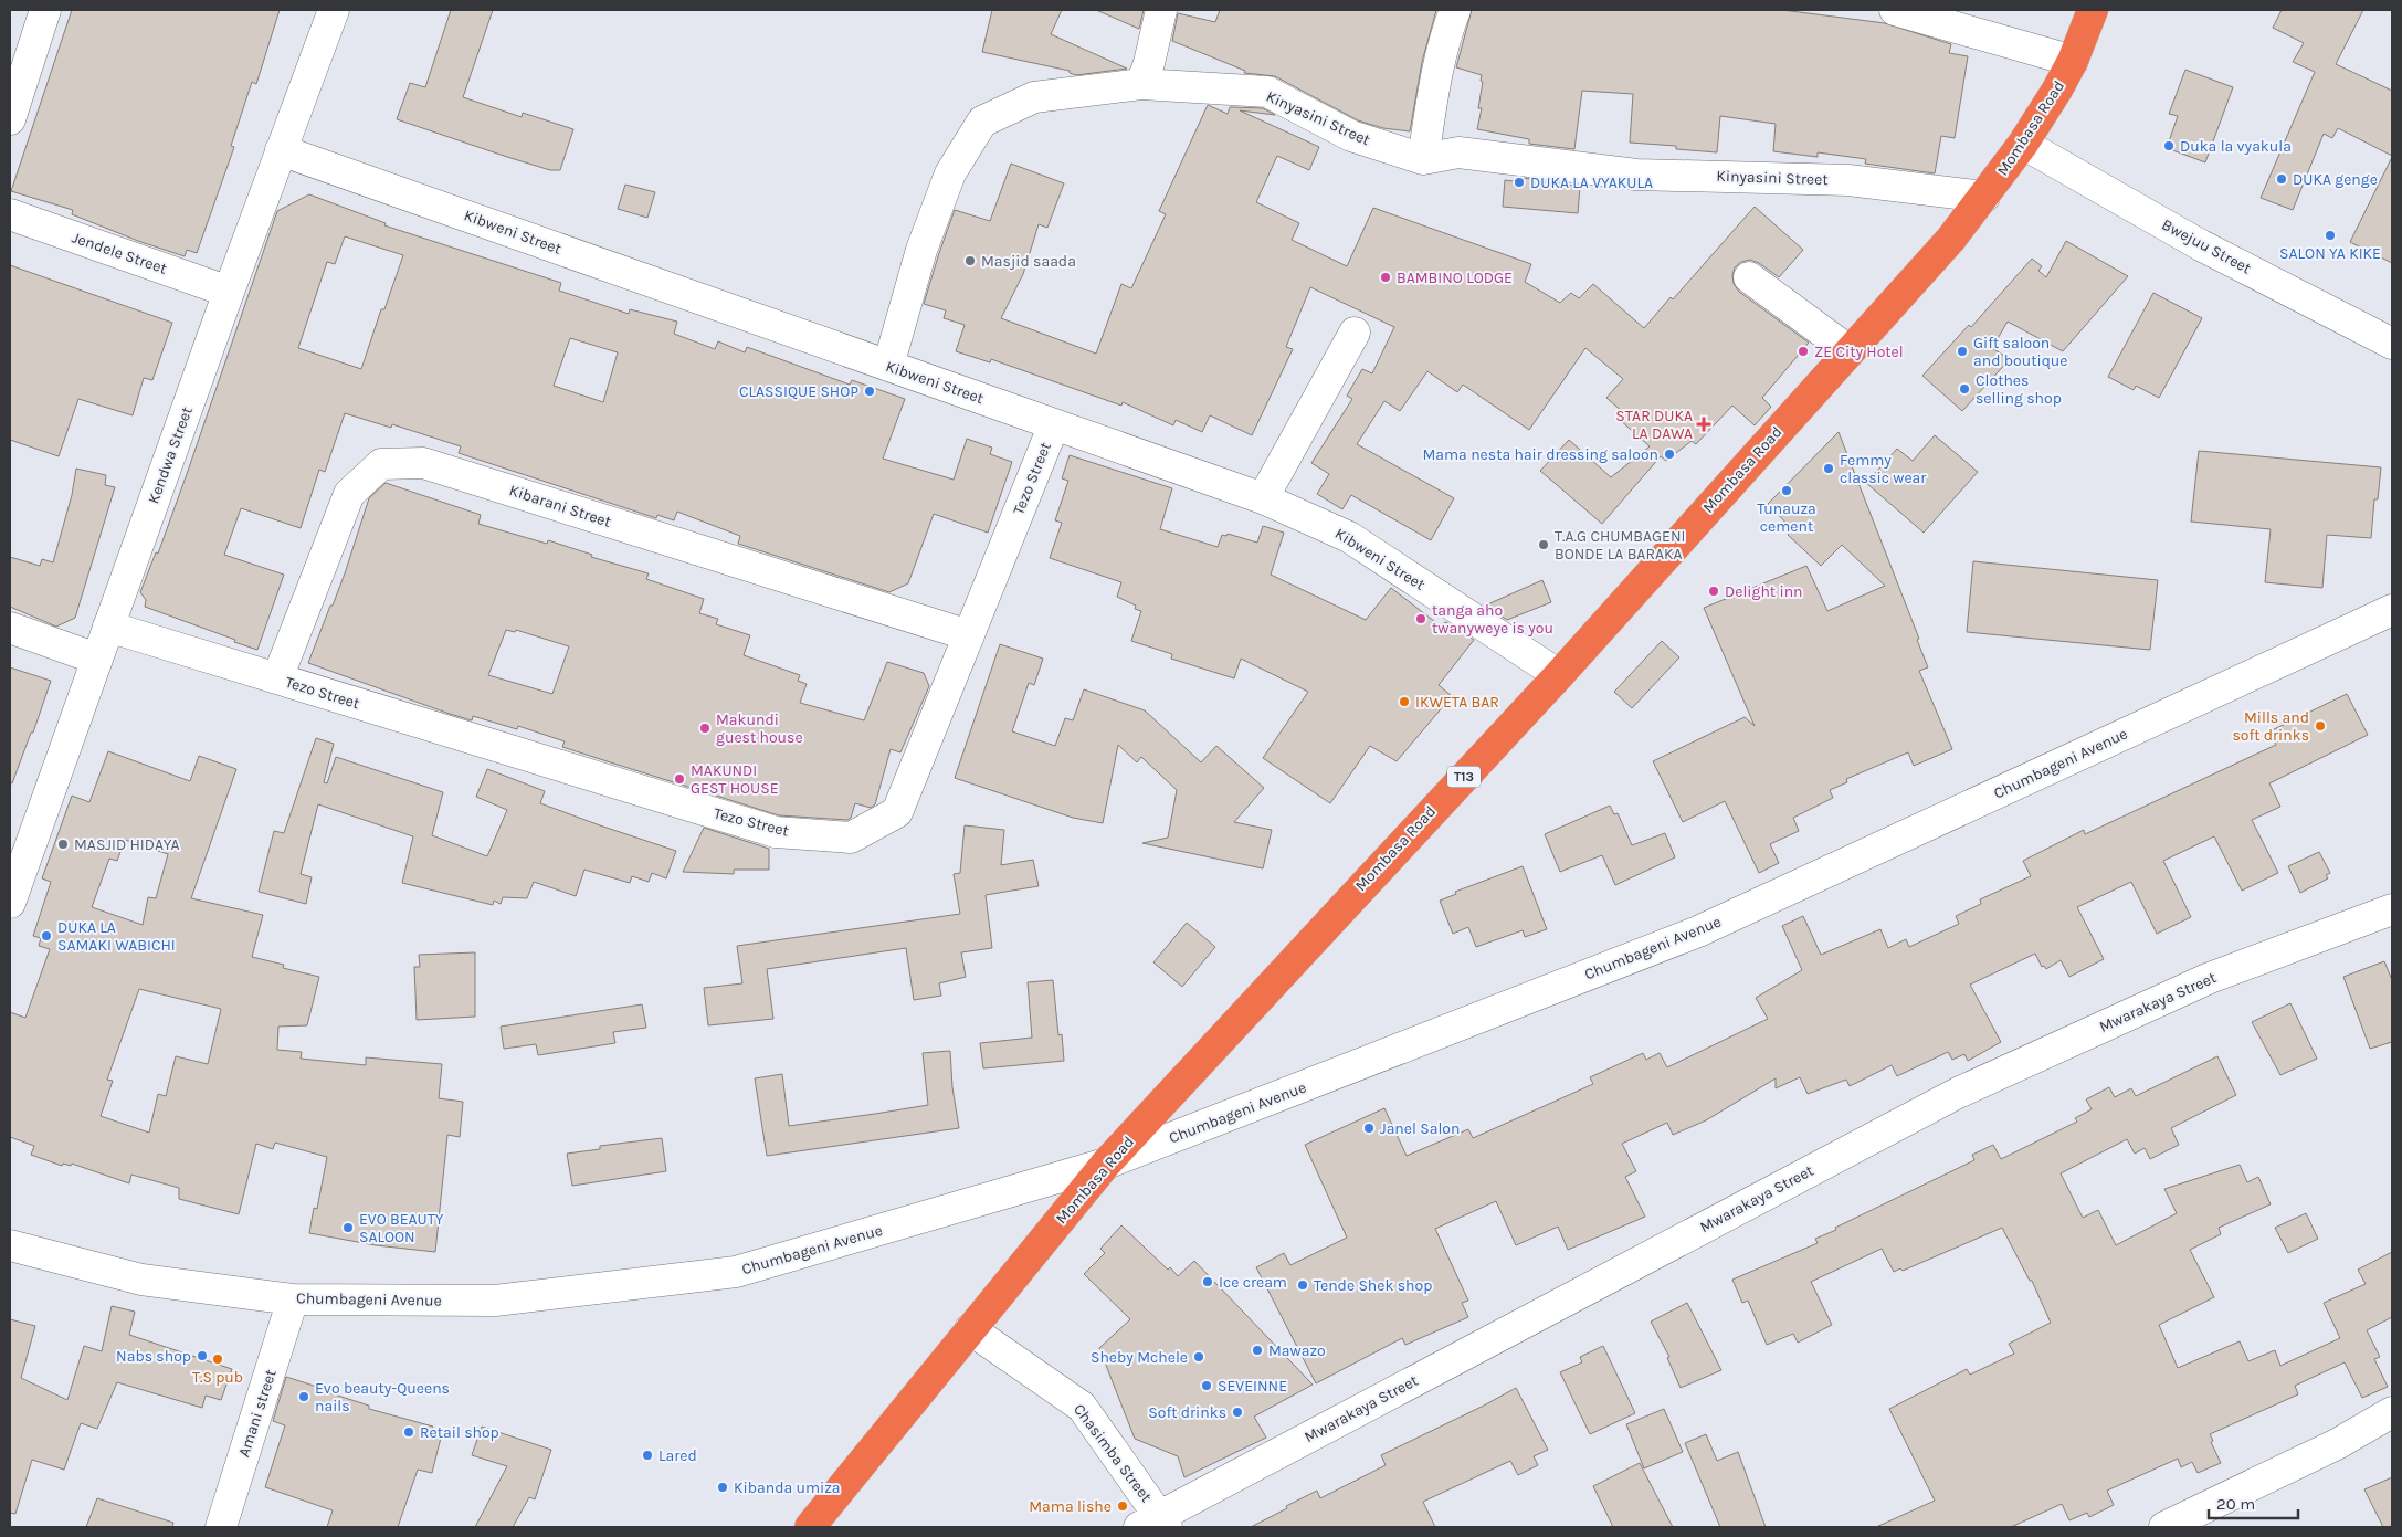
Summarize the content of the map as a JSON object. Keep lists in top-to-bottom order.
{
  "streets": {
    "highway": ["Mombasa Road", "T13"],
    "street": [
      "Kinyasini Street",
      "Kibweni Street",
      "Bwejuu Street",
      "Jendele Street",
      "Kendwa Street",
      "Tezo Street",
      "Kibarani Street",
      "Chumbageni Avenue",
      "Mwarakaya Street",
      "Amani street",
      "Chasimba Street"
    ]
  },
  "crossings": [
    ["Kinyasini Street", "Mombasa Road"],
    ["Kinyasini Street", "Kibweni Street"],
    ["Mombasa Road", "Kibweni Street"],
    ["Mombasa Road", "Bwejuu Street"],
    ["Mombasa Road", "Chumbageni Avenue"],
    ["Mombasa Road", "Chasimba Street"],
    ["Kibweni Street", "Kendwa Street"],
    ["Kibweni Street", "Tezo Street"],
    ["Jendele Street", "Kendwa Street"],
    ["Kendwa Street", "Tezo Street"],
    ["Tezo Street", "Kibarani Street"],
    ["Chumbageni Avenue", "Amani street"],
    ["Mwarakaya Street", "Chasimba Street"]
  ],
  "places": {
    "other": [
      "Duka la vyakula",
      "DUKA genge",
      "DUKA LA VYAKULA",
      "SALON YA KIKE",
      "Masjid saada",
      "BAMBINO LODGE",
      "ZE City Hotel",
      "Gift saloon and boutique",
      "Clothes selling shop",
      "CLASSIQUE SHOP",
      "Mama nesta hair dressing saloon",
      "Femmy classic wear",
      "Tunauza cement",
      "T.A.G CHUMBAGENI BONDE LA BARAKA",
      "Delight inn",
      "tanga aho twanyweye is you",
      "IKWETA BAR",
      "Mills and soft drinks",
      "Makundi guest house",
      "MAKUNDI GEST HOUSE",
      "MASJID HIDAYA",
      "DUKA LA SAMAKI WABICHI",
      "Janel Salon",
      "EVO BEAUTY SALOON",
      "Ice cream",
      "Tende Shek shop",
      "Mawazo",
      "Nabs shop",
      "Sheby Mchele",
      "T.S pub",
      "SEVEINNE",
      "Evo beauty-Queens nails",
      "Soft drinks",
      "Retail shop",
      "Lared",
      "Kibanda umiza",
      "Mama lishe"
    ],
    "health": ["STAR DUKA LA DAWA"]
  },
  "scale_bar": "20 m"
}
